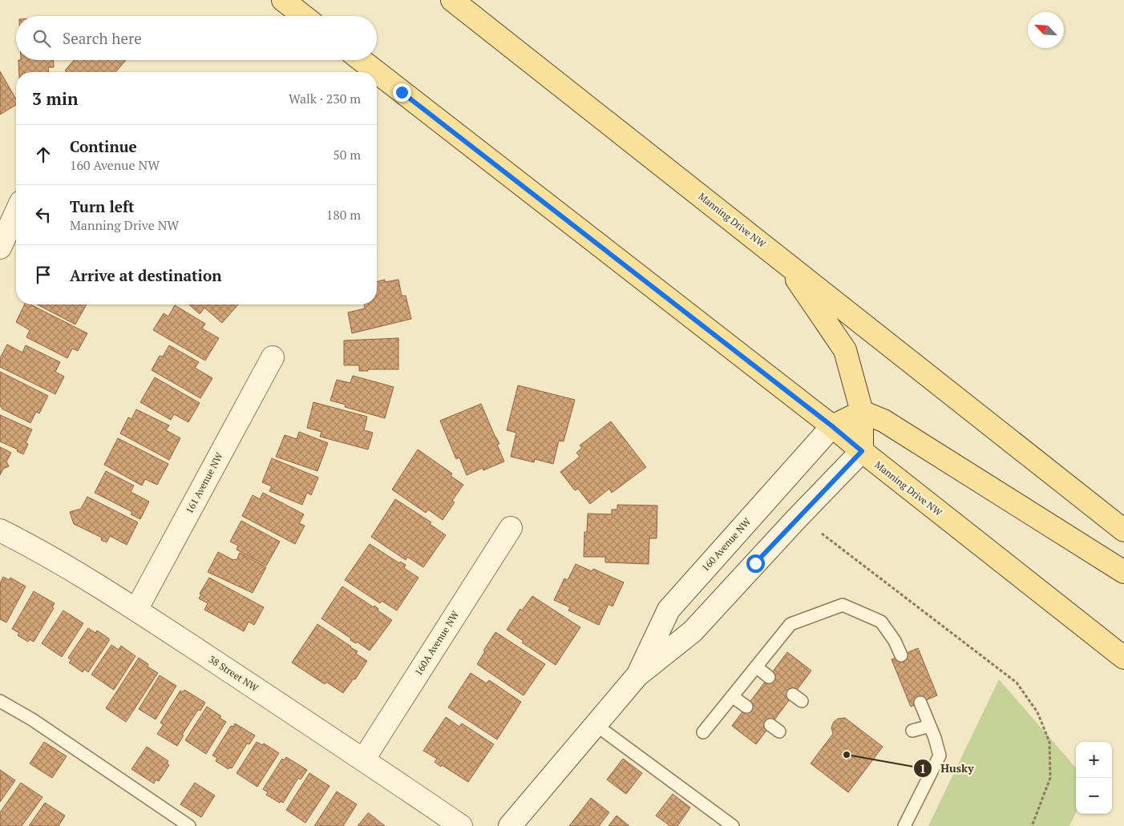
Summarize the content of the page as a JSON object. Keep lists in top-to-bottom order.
{
  "streets": {
    "main road": ["Manning Drive NW"],
    "street": [
      "161 Avenue NW",
      "160 Avenue NW",
      "160A Avenue NW",
      "38 Street NW"
    ]
  },
  "crossings": [
    ["Manning Drive NW", "160 Avenue NW"],
    ["161 Avenue NW", "38 Street NW"],
    ["160A Avenue NW", "38 Street NW"]
  ],
  "places": ["Husky"],
  "north": "top left",
  "page": {
    "search": "Search here",
    "heading": ["3 min", "Walk · 230 m"],
    "list": [
      ["Continue", "160 Avenue NW", "50 m"],
      ["Turn left", "Manning Drive NW", "180 m"],
      "Arrive at destination"
    ],
    "map_buttons": ["+", "−"]
  }
}
